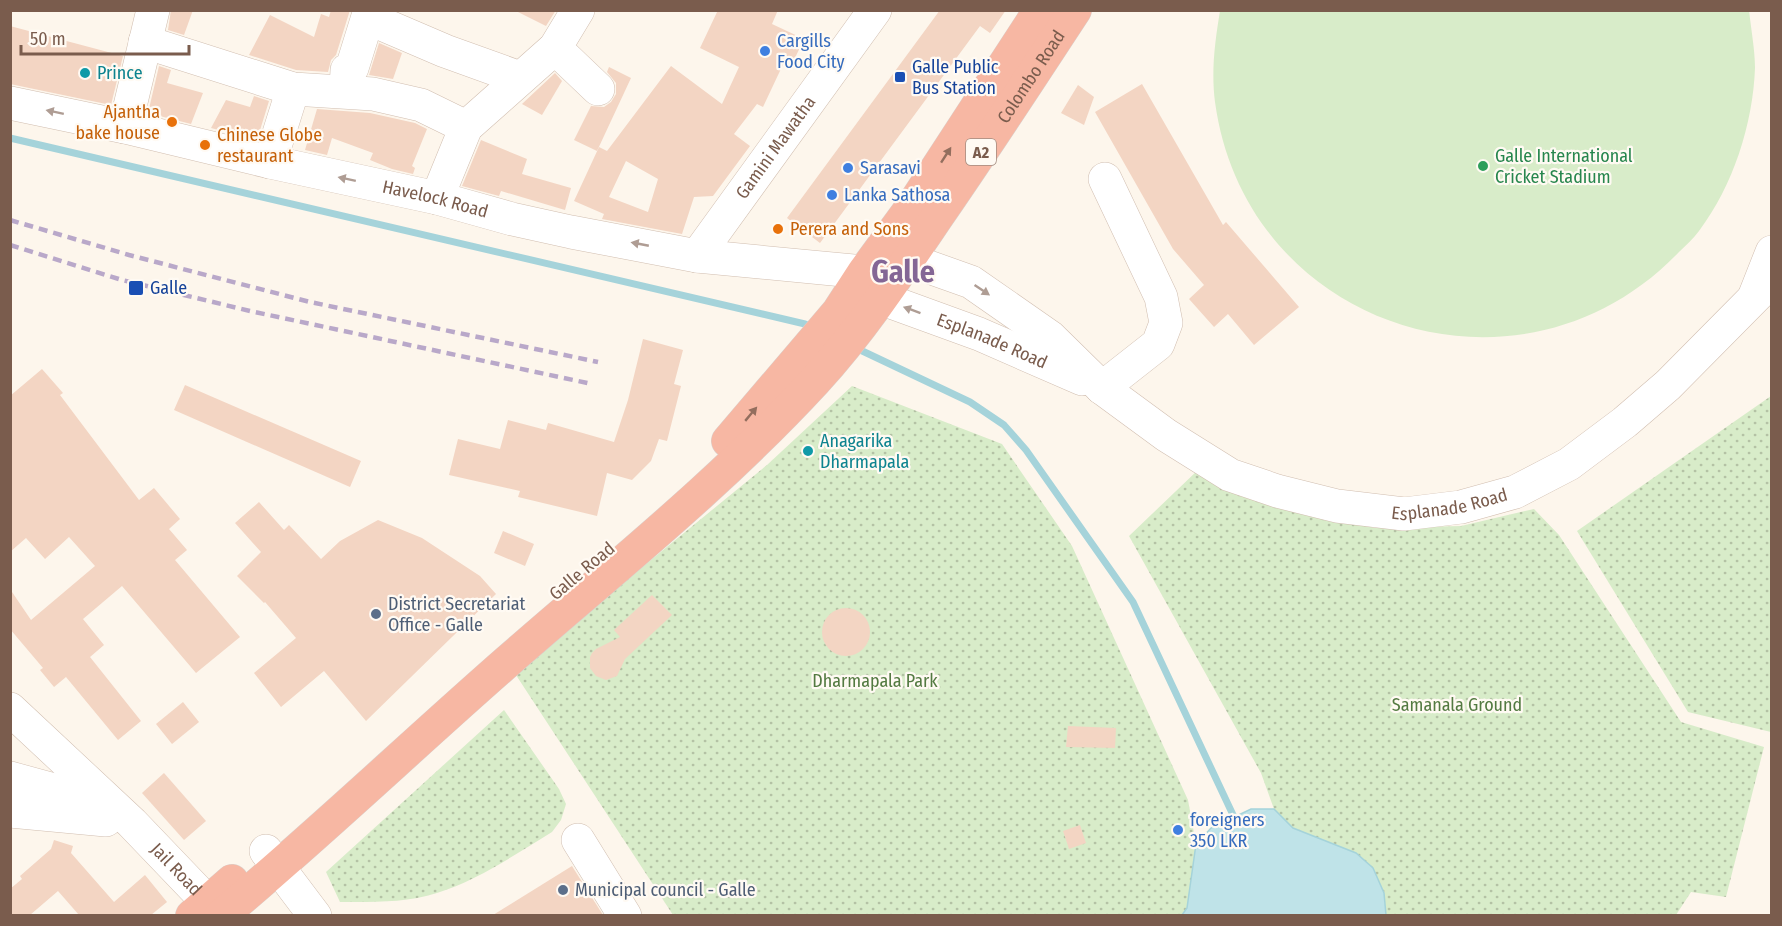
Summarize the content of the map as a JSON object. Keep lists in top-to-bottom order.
{
  "streets": {
    "highway": ["Colombo Road", "A2", "Galle Road"],
    "street": [
      "Gamini Mawatha",
      "Havelock Road",
      "Esplanade Road",
      "Jail Road"
    ]
  },
  "crossings": [
    ["Colombo Road", "Havelock Road"],
    ["Colombo Road", "Esplanade Road"],
    ["Colombo Road", "Galle Road"],
    ["Gamini Mawatha", "Havelock Road"],
    ["Havelock Road", "Esplanade Road"],
    ["Havelock Road", "Galle Road"],
    ["Esplanade Road", "Galle Road"],
    ["Galle Road", "Jail Road"]
  ],
  "districts": ["Galle"],
  "parks": ["Dharmapala Park", "Samanala Ground"],
  "places": {
    "other": [
      "Cargills Food City",
      "Prince",
      "Ajantha bake house",
      "Chinese Globe restaurant",
      "Galle International Cricket Stadium",
      "Sarasavi",
      "Lanka Sathosa",
      "Perera and Sons",
      "Anagarika Dharmapala",
      "District Secretariat Office - Galle",
      "foreigners 350 LKR",
      "Municipal council - Galle"
    ],
    "transit": ["Galle Public Bus Station", "Galle"]
  },
  "scale_bar": "50 m"
}
